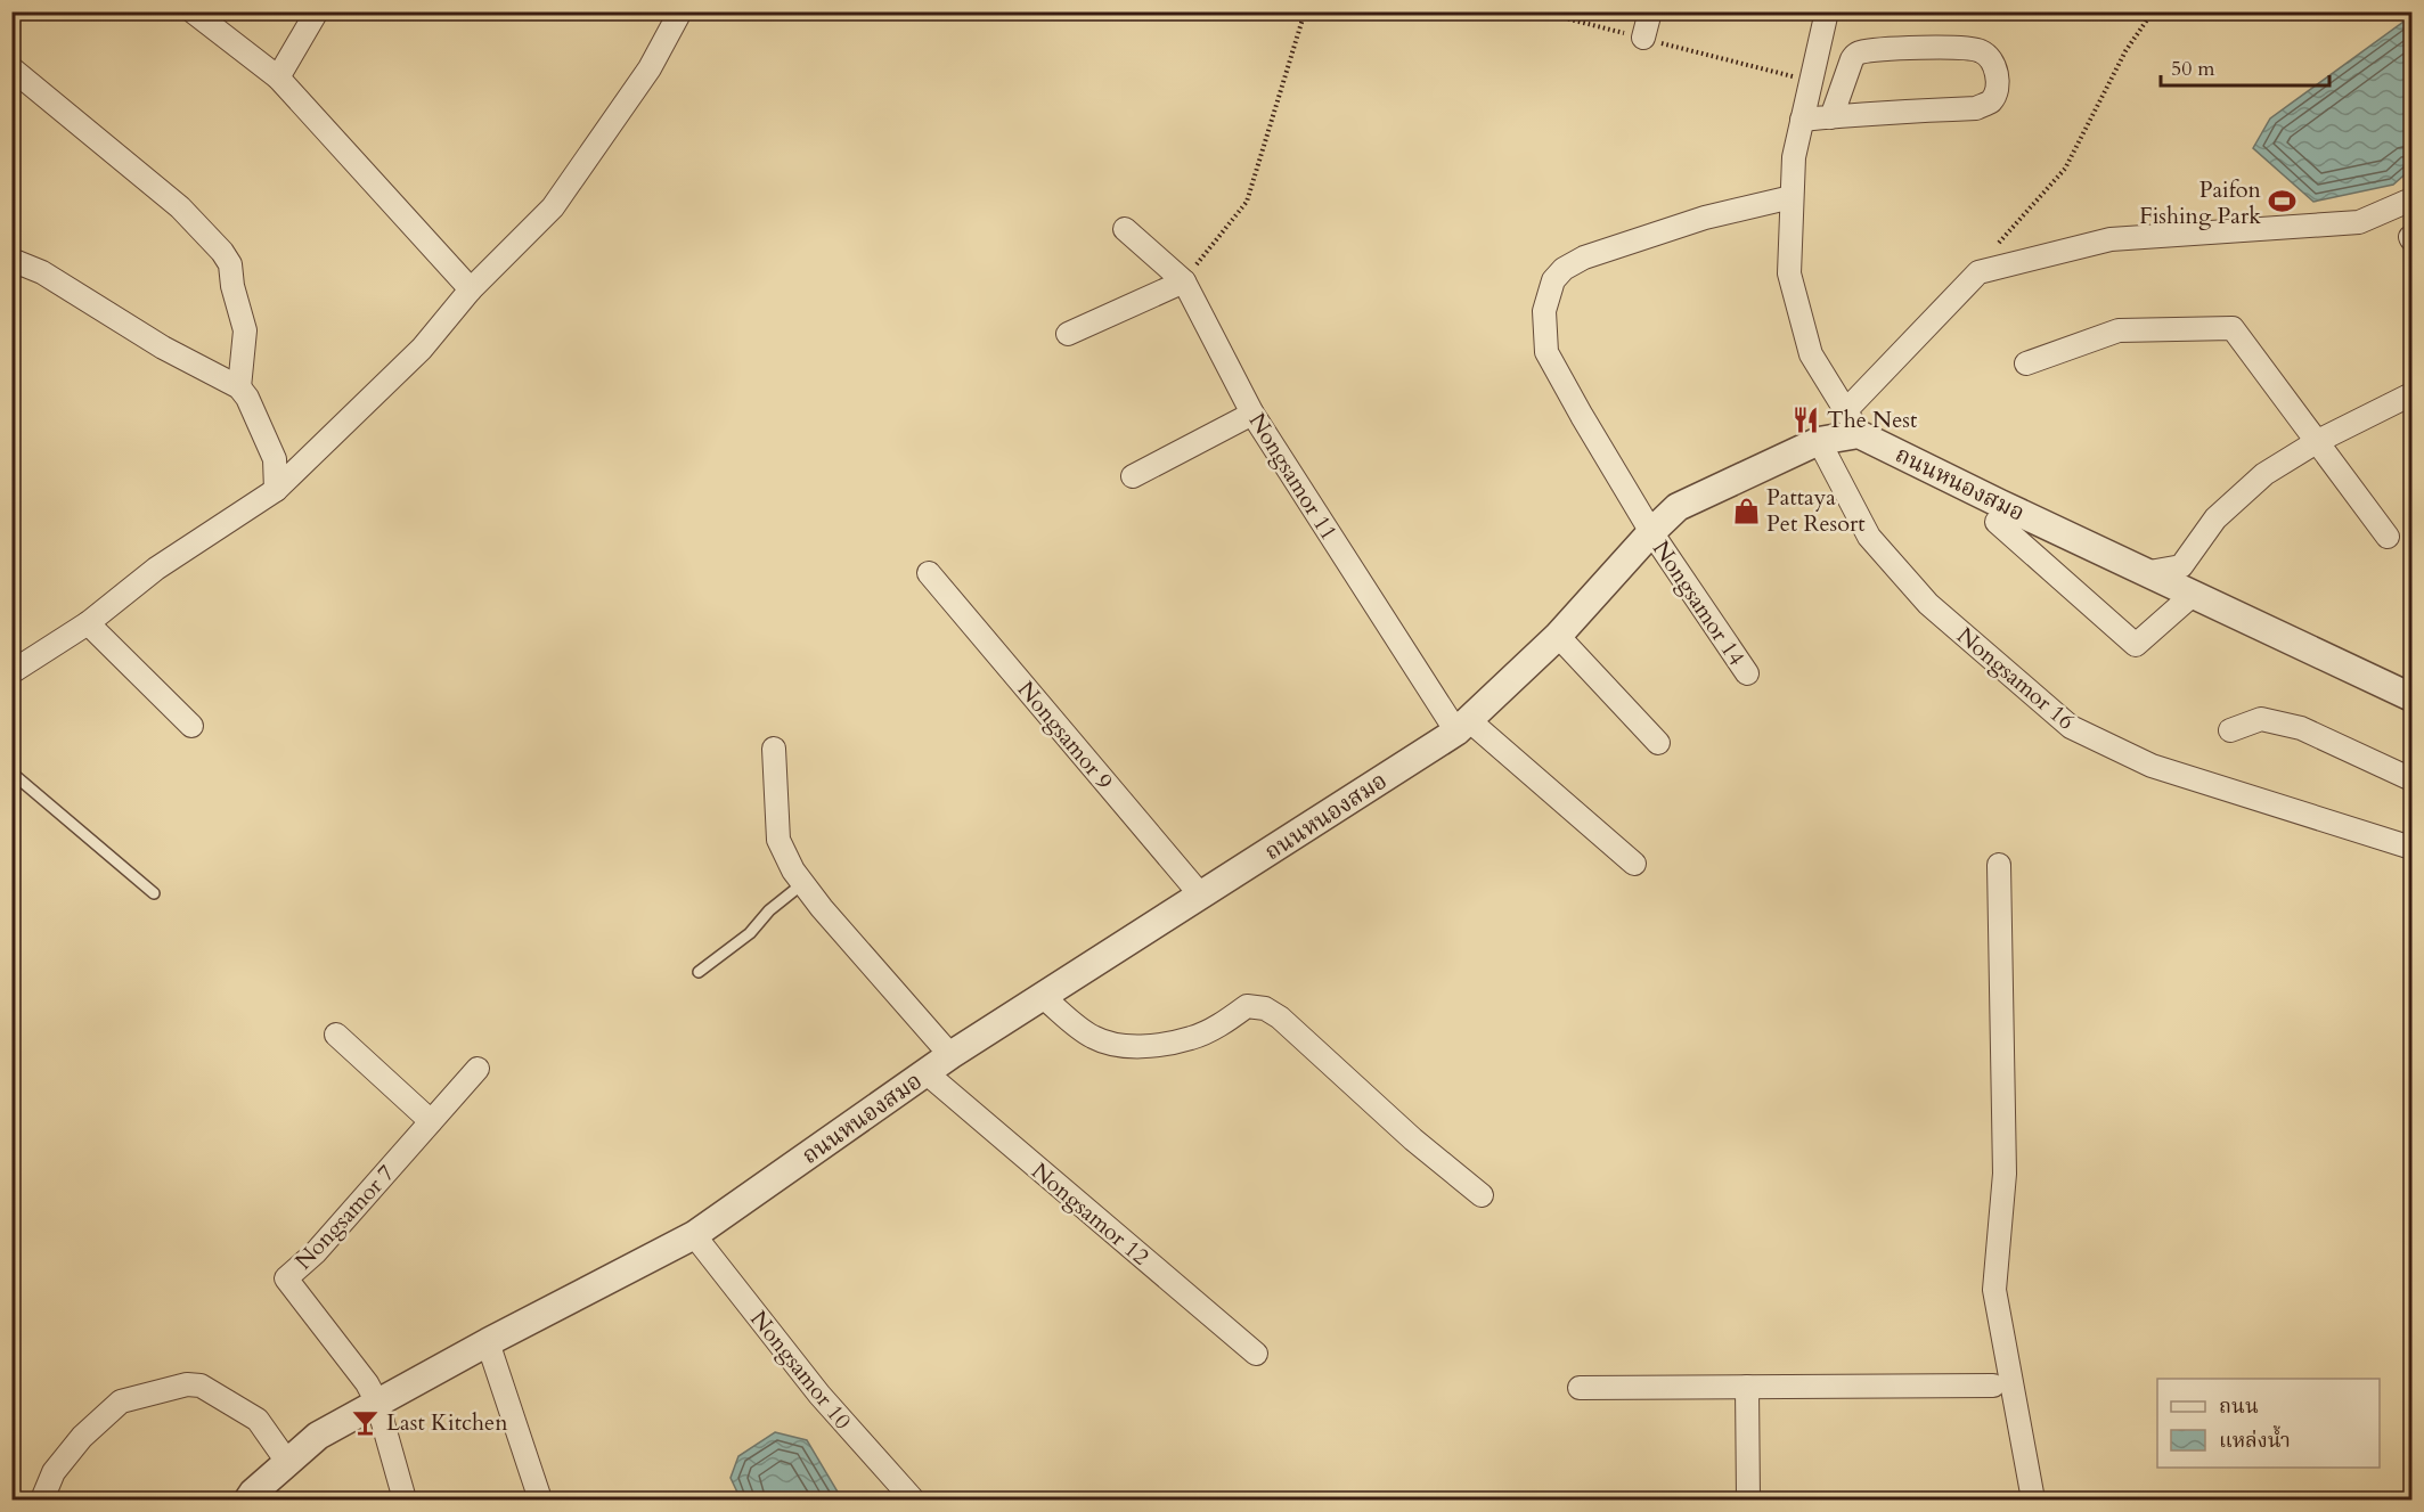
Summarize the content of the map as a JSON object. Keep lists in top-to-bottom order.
{
  "streets": {
    "street": [
      "Nongsamor 11",
      "ถนนหนองสมอ",
      "Nongsamor 14",
      "Nongsamor 16",
      "Nongsamor 9",
      "Nongsamor 12",
      "Nongsamor 7",
      "Nongsamor 10"
    ]
  },
  "crossings": [
    ["Nongsamor 11", "ถนนหนองสมอ"],
    ["ถนนหนองสมอ", "Nongsamor 14"],
    ["ถนนหนองสมอ", "Nongsamor 16"],
    ["ถนนหนองสมอ", "Nongsamor 9"],
    ["ถนนหนองสมอ", "Nongsamor 12"],
    ["ถนนหนองสมอ", "Nongsamor 7"],
    ["ถนนหนองสมอ", "Nongsamor 10"]
  ],
  "places": {
    "sports": ["Paifon Fishing Park"],
    "restaurant": ["The Nest"],
    "shop": ["Pattaya Pet Resort"],
    "bar": ["Last Kitchen"]
  },
  "legend": ["ถนน", "แหล่งน้ำ"],
  "scale_bar": "50 m"
}
